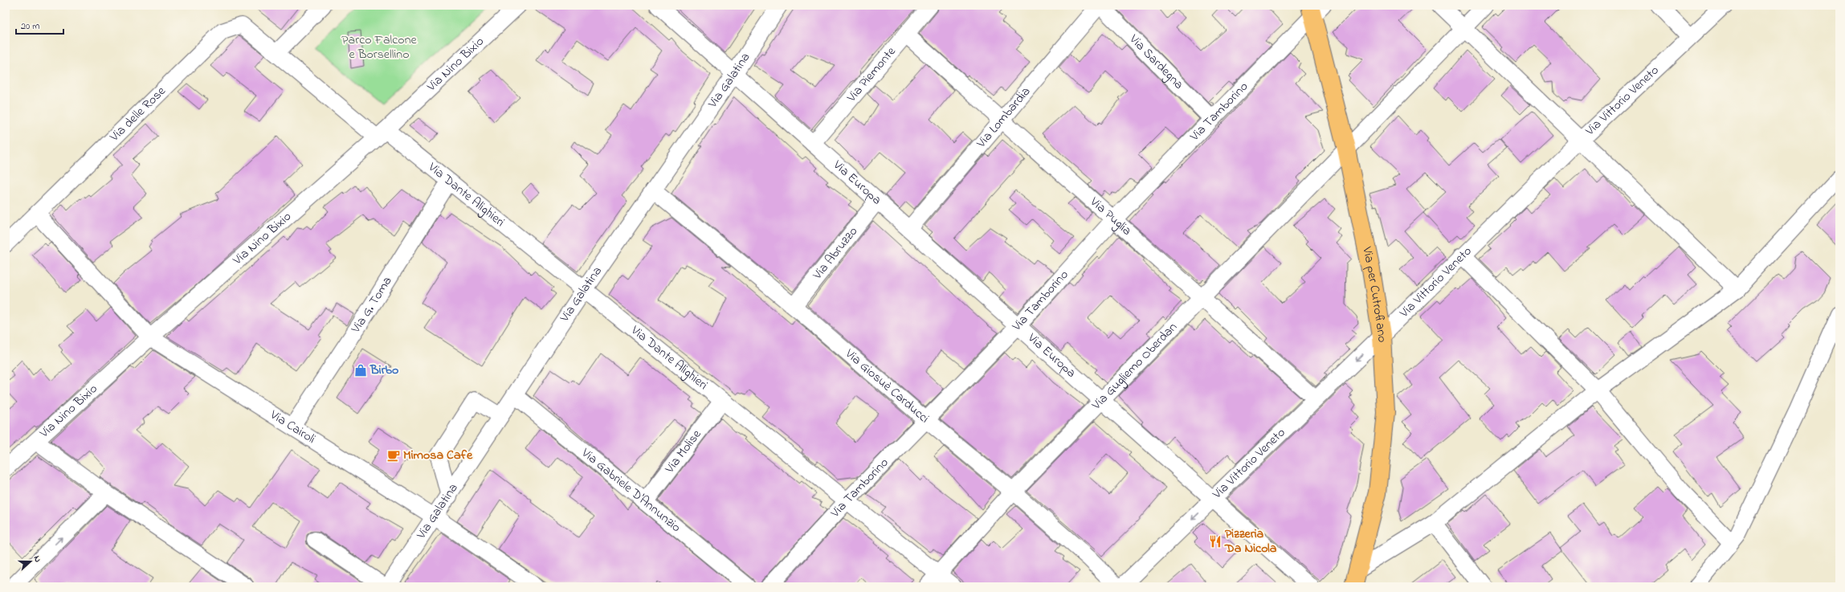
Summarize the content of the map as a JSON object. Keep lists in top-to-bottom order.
{
  "streets": {
    "main road": ["Via per Cutrofiano"],
    "street": [
      "Via Sardegna",
      "Via Nino Bixio",
      "Via Piemonte",
      "Via Galatina",
      "Via Vittorio Veneto",
      "Via Tamborino",
      "Via delle Rose",
      "Via Lombardia",
      "Via Europa",
      "Via Dante Alighieri",
      "Via Puglia",
      "Via Abruzzo",
      "Via G. Toma",
      "Via Gugliemo Oberdan",
      "Via Giosuè Carducci",
      "Via Cairoli",
      "Via Molise",
      "Via Gabriele D'Annunzio"
    ]
  },
  "crossings": [
    ["Via Sardegna", "Via Tamborino"],
    ["Via Sardegna", "Via Lombardia"],
    ["Via Nino Bixio", "Via Dante Alighieri"],
    ["Via Nino Bixio", "Via Cairoli"],
    ["Via Piemonte", "Via Europa"],
    ["Via Piemonte", "Via Puglia"],
    ["Via Galatina", "Via Europa"],
    ["Via Galatina", "Via Dante Alighieri"],
    ["Via Galatina", "Via Giosuè Carducci"],
    ["Via Galatina", "Via Cairoli"],
    ["Via Galatina", "Via Gabriele D'Annunzio"],
    ["Via Vittorio Veneto", "Via Europa"],
    ["Via Vittorio Veneto", "Via Puglia"],
    ["Via Vittorio Veneto", "Via per Cutrofiano"],
    ["Via Tamborino", "Via Europa"],
    ["Via Tamborino", "Via Dante Alighieri"],
    ["Via Tamborino", "Via Puglia"],
    ["Via Tamborino", "Via per Cutrofiano"],
    ["Via Tamborino", "Via Giosuè Carducci"],
    ["Via delle Rose", "Via Dante Alighieri"],
    ["Via delle Rose", "Via Cairoli"],
    ["Via Lombardia", "Via Europa"],
    ["Via Lombardia", "Via Puglia"],
    ["Via Europa", "Via Abruzzo"],
    ["Via Europa", "Via Gugliemo Oberdan"],
    ["Via Dante Alighieri", "Via G. Toma"],
    ["Via Dante Alighieri", "Via Gugliemo Oberdan"],
    ["Via Dante Alighieri", "Via Molise"],
    ["Via Puglia", "Via Gugliemo Oberdan"],
    ["Via Abruzzo", "Via Giosuè Carducci"],
    ["Via per Cutrofiano", "Via Gugliemo Oberdan"],
    ["Via G. Toma", "Via Cairoli"],
    ["Via Gugliemo Oberdan", "Via Giosuè Carducci"],
    ["Via Molise", "Via Gabriele D'Annunzio"]
  ],
  "parks": ["Parco Falcone e Borsellino"],
  "places": {
    "shop": ["Birbo"],
    "cafe": ["Mimosa Cafe"],
    "restaurant": ["Pizzeria Da Nicola"]
  },
  "scale_bar": "20 m",
  "north": "right"
}
